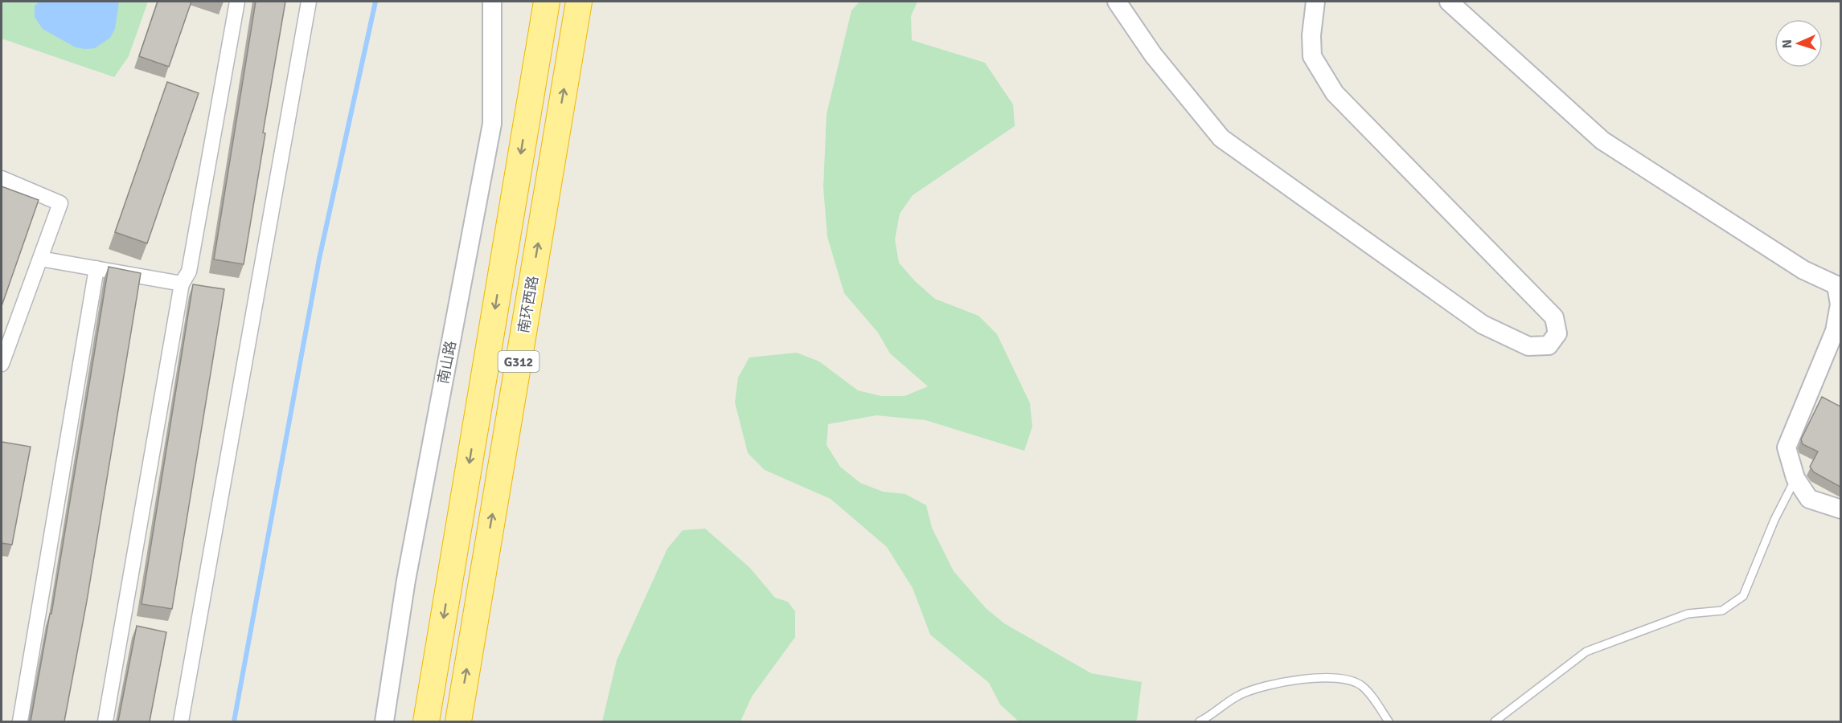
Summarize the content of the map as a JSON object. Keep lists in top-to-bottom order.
{
  "streets": {
    "highway": ["南环西路", "G312"],
    "street": ["南山路"]
  },
  "north": "left"
}
